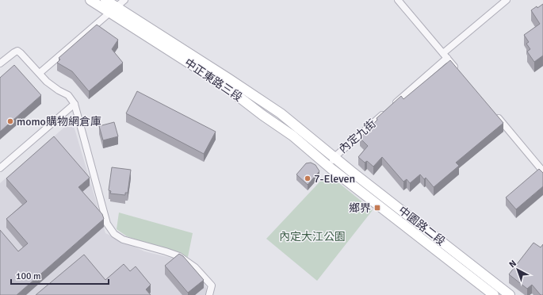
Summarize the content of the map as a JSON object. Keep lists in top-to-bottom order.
{
  "streets": {
    "main road": ["中正東路三段", "中園路二段"],
    "street": ["內定九街"]
  },
  "crossings": [
    ["中正東路三段", "內定九街"],
    ["中正東路三段", "中園路二段"],
    ["內定九街", "中園路二段"]
  ],
  "parks": ["內定大江公園"],
  "places": {
    "other": ["momo購物網倉庫", "7-Eleven"],
    "transit": ["鄉界"]
  },
  "scale_bar": "100 m",
  "north": "top left"
}
